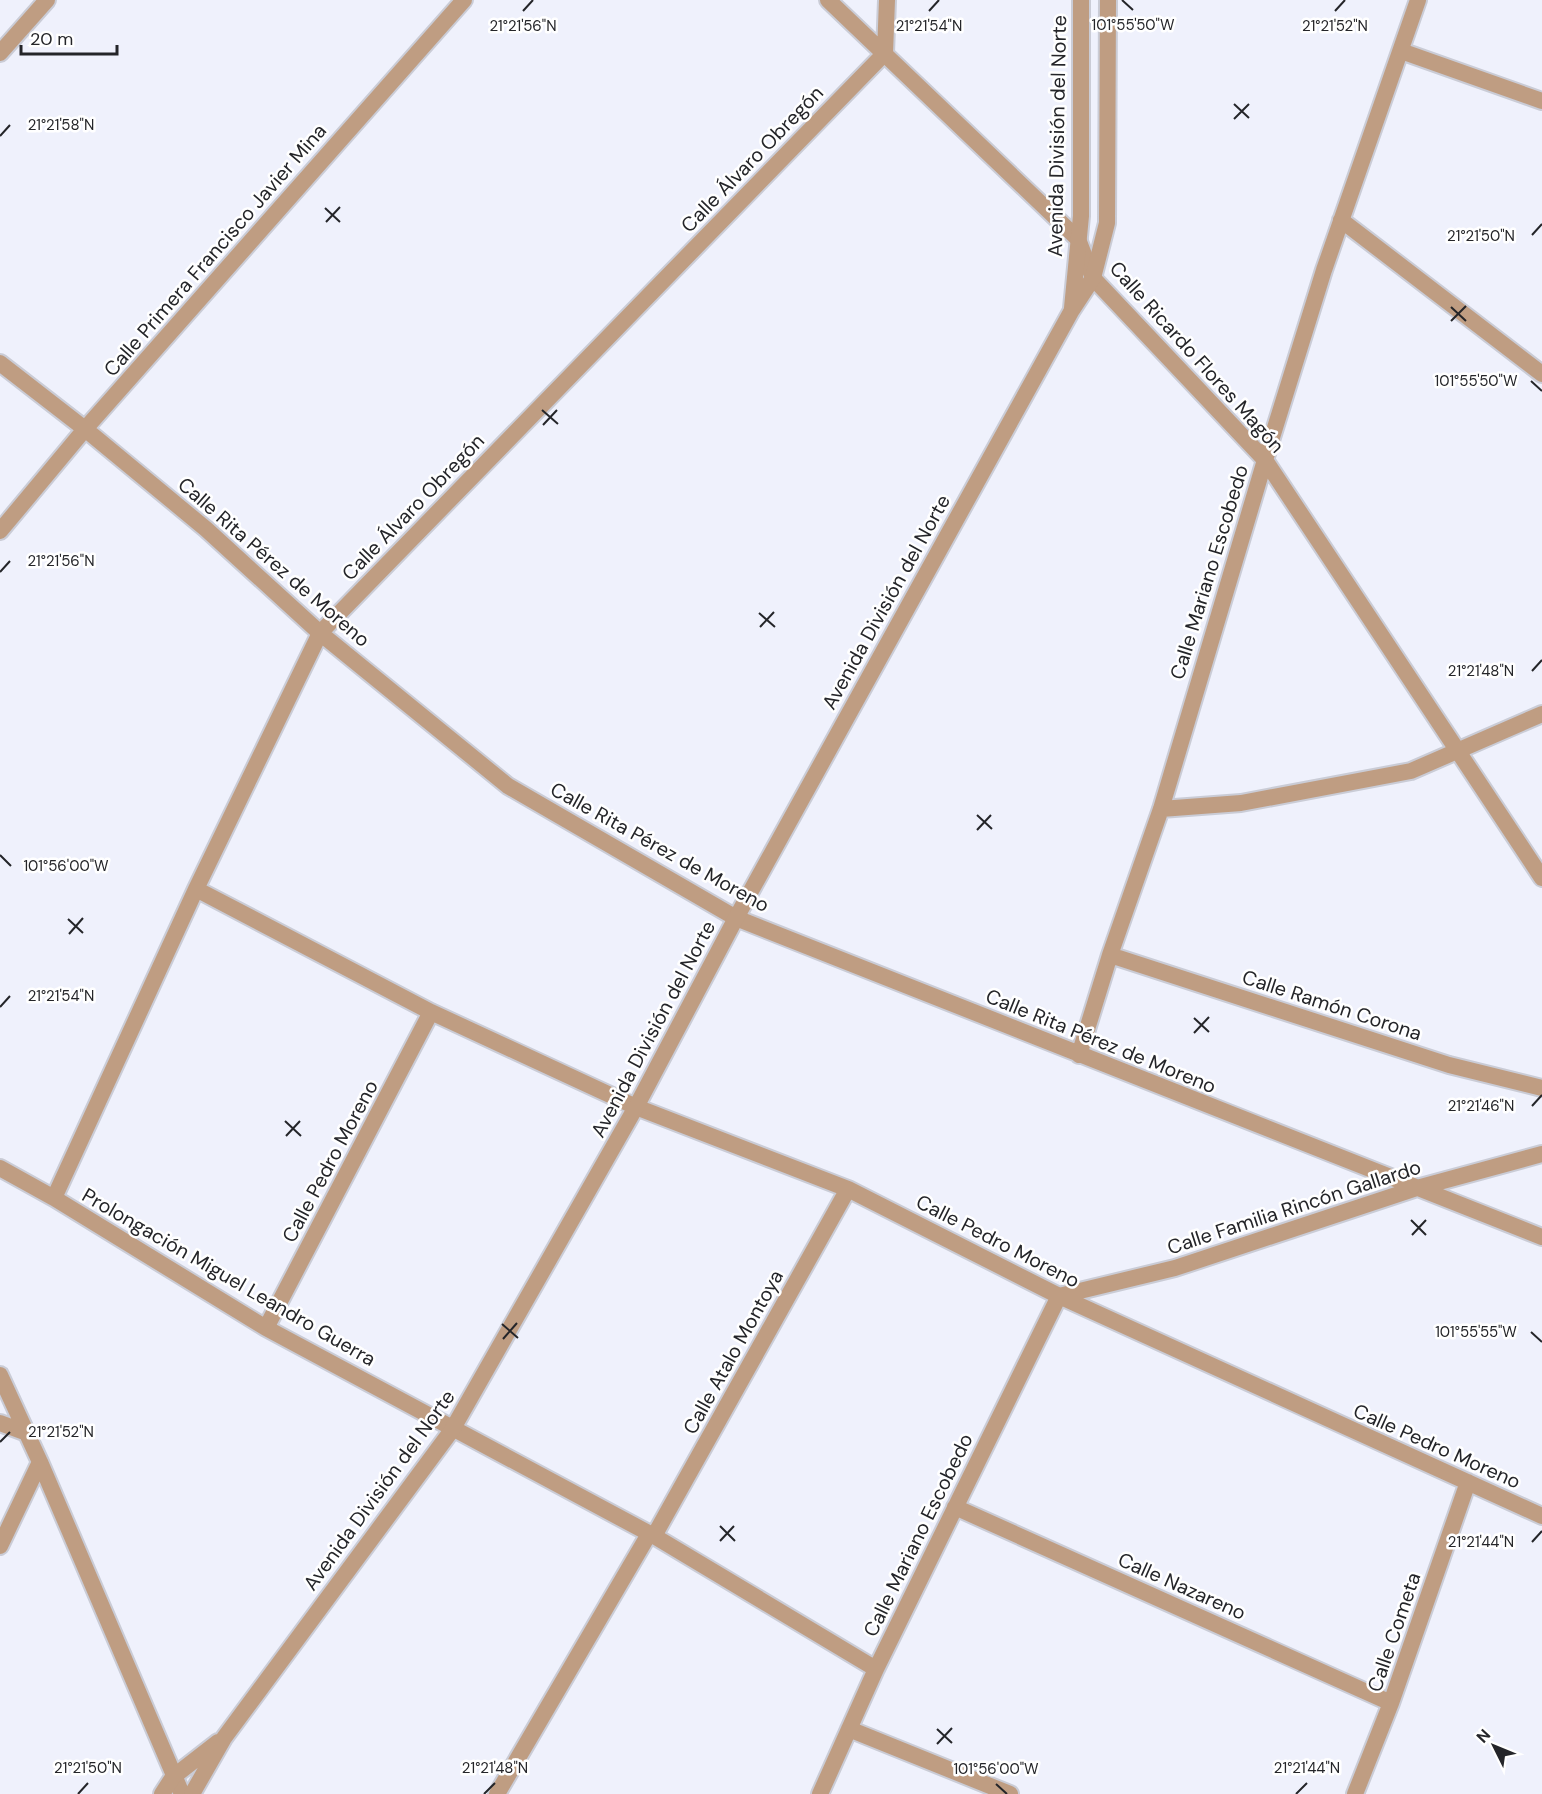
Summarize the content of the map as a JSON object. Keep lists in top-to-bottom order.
{
  "streets": {
    "street": [
      "Avenida División del Norte",
      "Calle Álvaro Obregón",
      "Calle Primera Francisco Javier Mina",
      "Calle Ricardo Flores Magón",
      "Calle Rita Pérez de Moreno",
      "Calle Mariano Escobedo",
      "Calle Ramón Corona",
      "Calle Pedro Moreno",
      "Calle Familia Rincón Gallardo",
      "Prolongación Miguel Leandro Guerra",
      "Calle Atalo Montoya",
      "Calle Nazareno",
      "Calle Cometa"
    ]
  },
  "crossings": [
    ["Avenida División del Norte", "Calle Ricardo Flores Magón"],
    ["Avenida División del Norte", "Calle Rita Pérez de Moreno"],
    ["Avenida División del Norte", "Calle Pedro Moreno"],
    ["Avenida División del Norte", "Prolongación Miguel Leandro Guerra"],
    ["Calle Álvaro Obregón", "Calle Ricardo Flores Magón"],
    ["Calle Álvaro Obregón", "Calle Rita Pérez de Moreno"],
    ["Calle Álvaro Obregón", "Calle Pedro Moreno"],
    ["Calle Álvaro Obregón", "Prolongación Miguel Leandro Guerra"],
    ["Calle Primera Francisco Javier Mina", "Calle Rita Pérez de Moreno"],
    ["Calle Ricardo Flores Magón", "Calle Mariano Escobedo"],
    ["Calle Rita Pérez de Moreno", "Calle Mariano Escobedo"],
    ["Calle Rita Pérez de Moreno", "Calle Familia Rincón Gallardo"],
    ["Calle Mariano Escobedo", "Calle Ramón Corona"],
    ["Calle Mariano Escobedo", "Calle Pedro Moreno"],
    ["Calle Mariano Escobedo", "Calle Familia Rincón Gallardo"],
    ["Calle Mariano Escobedo", "Prolongación Miguel Leandro Guerra"],
    ["Calle Mariano Escobedo", "Calle Nazareno"],
    ["Calle Pedro Moreno", "Calle Familia Rincón Gallardo"],
    ["Calle Pedro Moreno", "Prolongación Miguel Leandro Guerra"],
    ["Calle Pedro Moreno", "Calle Atalo Montoya"],
    ["Calle Pedro Moreno", "Calle Cometa"],
    ["Prolongación Miguel Leandro Guerra", "Calle Atalo Montoya"],
    ["Calle Nazareno", "Calle Cometa"]
  ],
  "scale_bar": "20 m",
  "north": "top left",
  "coordinates": [
    "101°55'50\"W",
    "21°21'56\"N",
    "21°21'54\"N",
    "21°21'52\"N",
    "21°21'58\"N",
    "21°21'50\"N",
    "21°21'48\"N",
    "101°56'00\"W",
    "21°21'46\"N",
    "101°55'55\"W",
    "21°21'44\"N"
  ]
}
